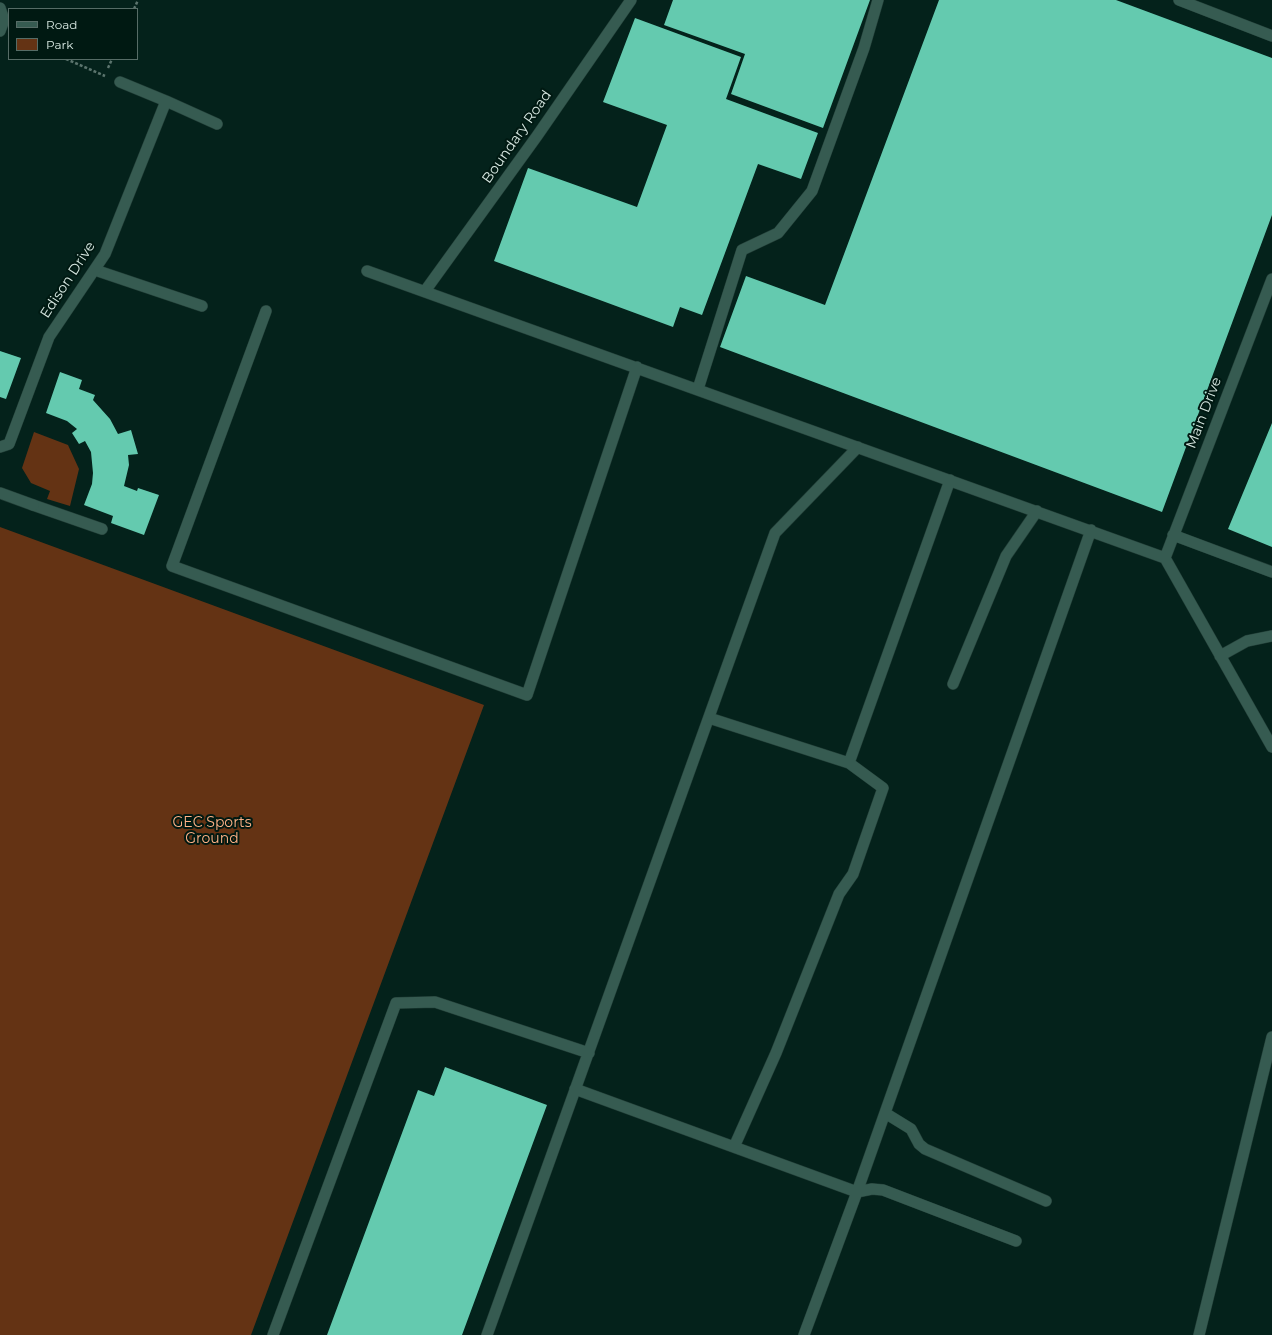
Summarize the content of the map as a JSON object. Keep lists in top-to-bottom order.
{
  "streets": {
    "street": ["Boundary Road", "Edison Drive", "Main Drive"]
  },
  "parks": ["GEC Sports Ground"],
  "legend": ["Road", "Park"]
}
